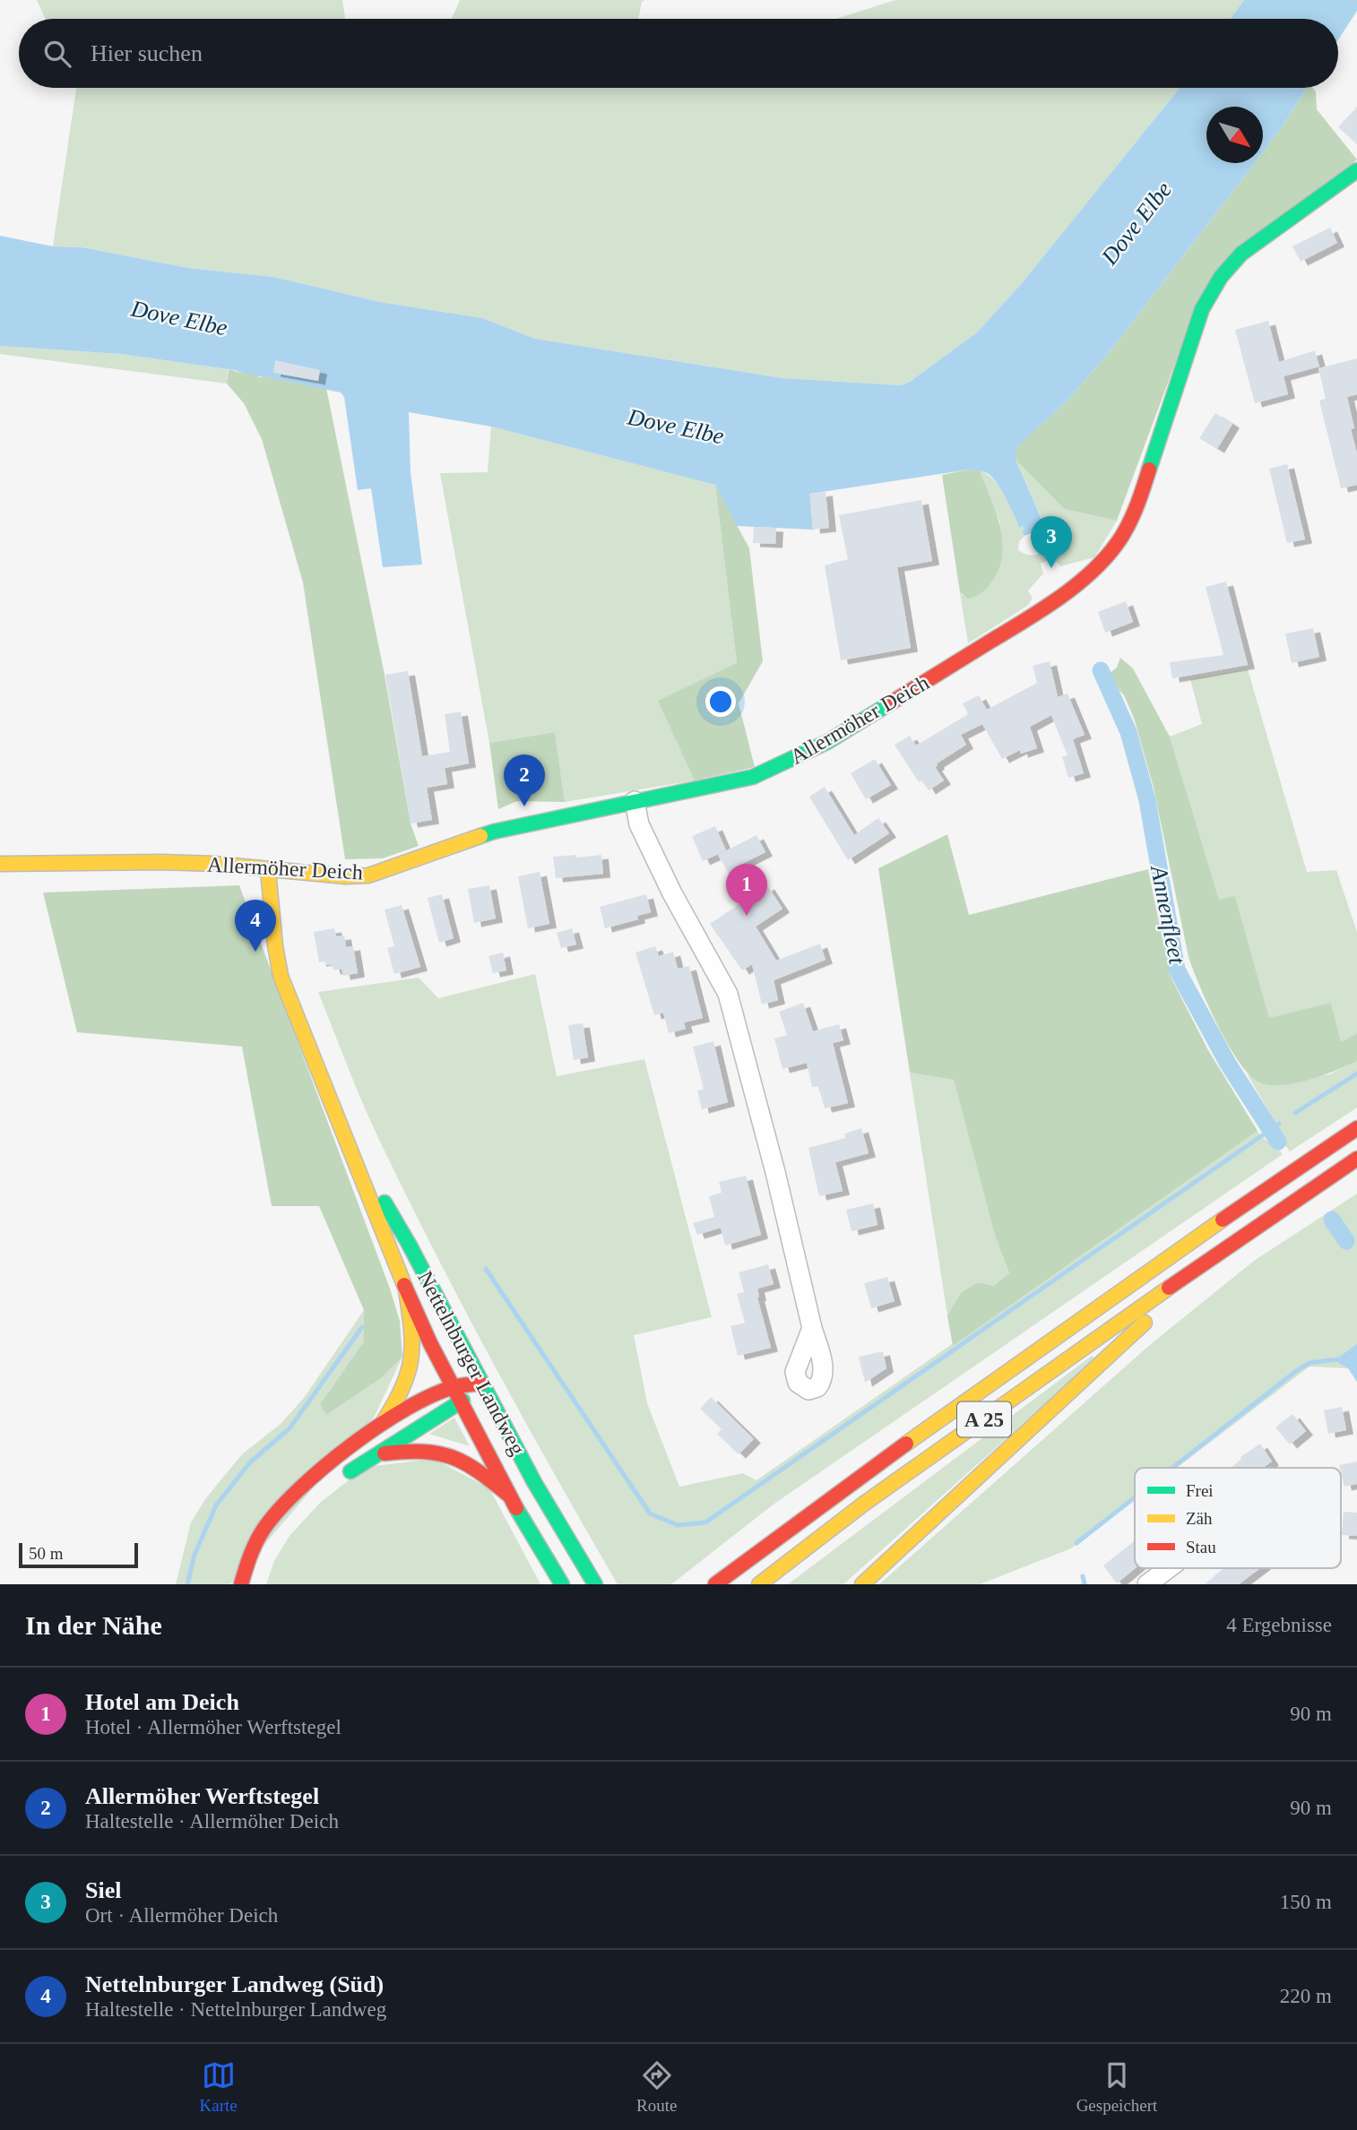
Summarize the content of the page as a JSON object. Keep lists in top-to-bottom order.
{
  "streets": {
    "main road": ["Allermöher Deich", "Nettelnburger Landweg", "A 25"]
  },
  "crossings": [
    ["Allermöher Deich", "Nettelnburger Landweg"]
  ],
  "water": ["Dove Elbe", "Annenfleet"],
  "legend": ["Frei", "Zäh", "Stau"],
  "scale_bar": "50 m",
  "north": "bottom right",
  "page": {
    "search": "Hier suchen",
    "pins": [
      "3",
      "2",
      "1",
      "4"
    ],
    "scale": "50 m",
    "heading": ["In der Nähe", "4 Ergebnisse"],
    "list": [
      {
        "mark": "1",
        "name": "Hotel am Deich",
        "note": "Hotel · Allermöher Werftstegel",
        "value": "90 m"
      },
      {
        "mark": "2",
        "name": "Allermöher Werftstegel",
        "note": "Haltestelle · Allermöher Deich",
        "value": "90 m"
      },
      {
        "mark": "3",
        "name": "Siel",
        "note": "Ort · Allermöher Deich",
        "value": "150 m"
      },
      {
        "mark": "4",
        "name": "Nettelnburger Landweg (Süd)",
        "note": "Haltestelle · Nettelnburger Landweg",
        "value": "220 m"
      }
    ],
    "nav": ["Karte", "Route", "Gespeichert"]
  }
}
